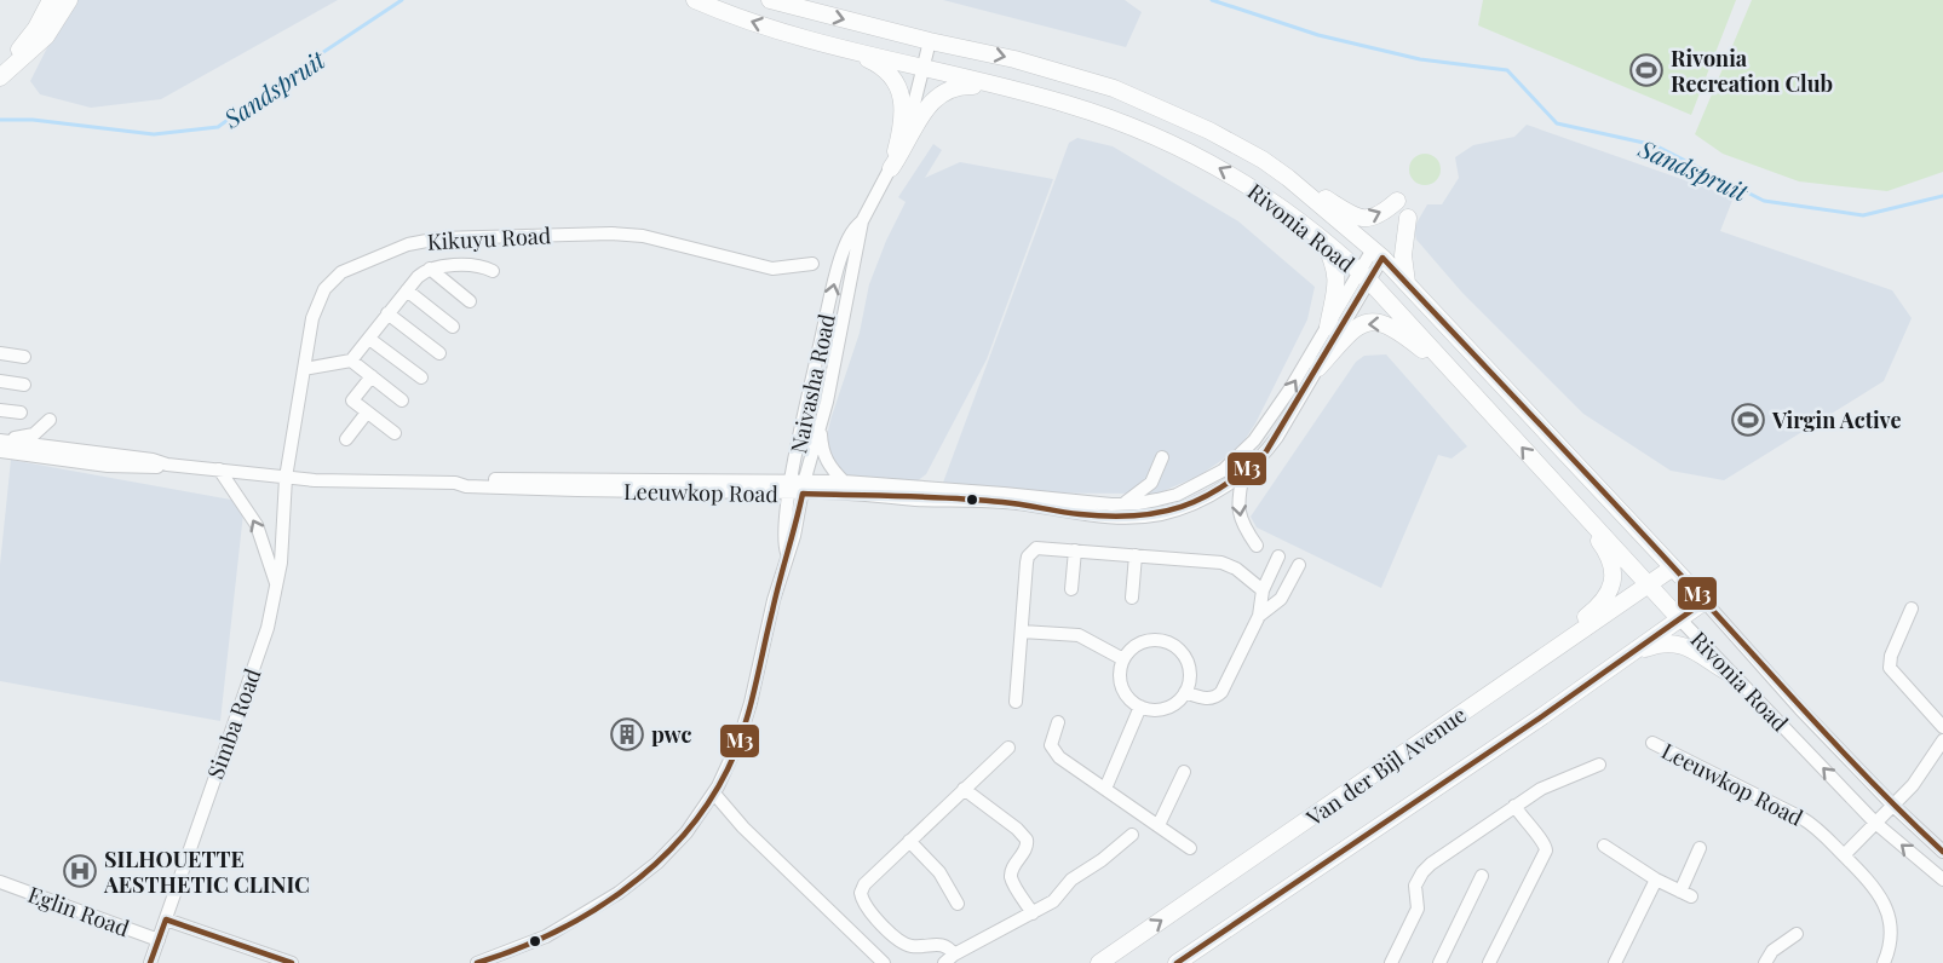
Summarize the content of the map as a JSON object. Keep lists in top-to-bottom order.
{
  "streets": {
    "main road": ["Rivonia Road", "Van der Bijl Avenue"],
    "street": [
      "Kikuyu Road",
      "Naivasha Road",
      "Leeuwkop Road",
      "Simba Road",
      "Eglin Road"
    ]
  },
  "crossings": [
    ["Rivonia Road", "Naivasha Road"],
    ["Rivonia Road", "Leeuwkop Road"],
    ["Rivonia Road", "Van der Bijl Avenue"],
    ["Kikuyu Road", "Leeuwkop Road"],
    ["Kikuyu Road", "Simba Road"],
    ["Naivasha Road", "Leeuwkop Road"],
    ["Leeuwkop Road", "Simba Road"],
    ["Simba Road", "Eglin Road"]
  ],
  "water": ["Sandspruit"],
  "places": {
    "sports": ["Rivonia Recreation Club", "Virgin Active"],
    "building": ["pwc"],
    "hospital": ["SILHOUETTE AESTHETIC CLINIC"]
  },
  "lines": ["transit line M3"]
}
